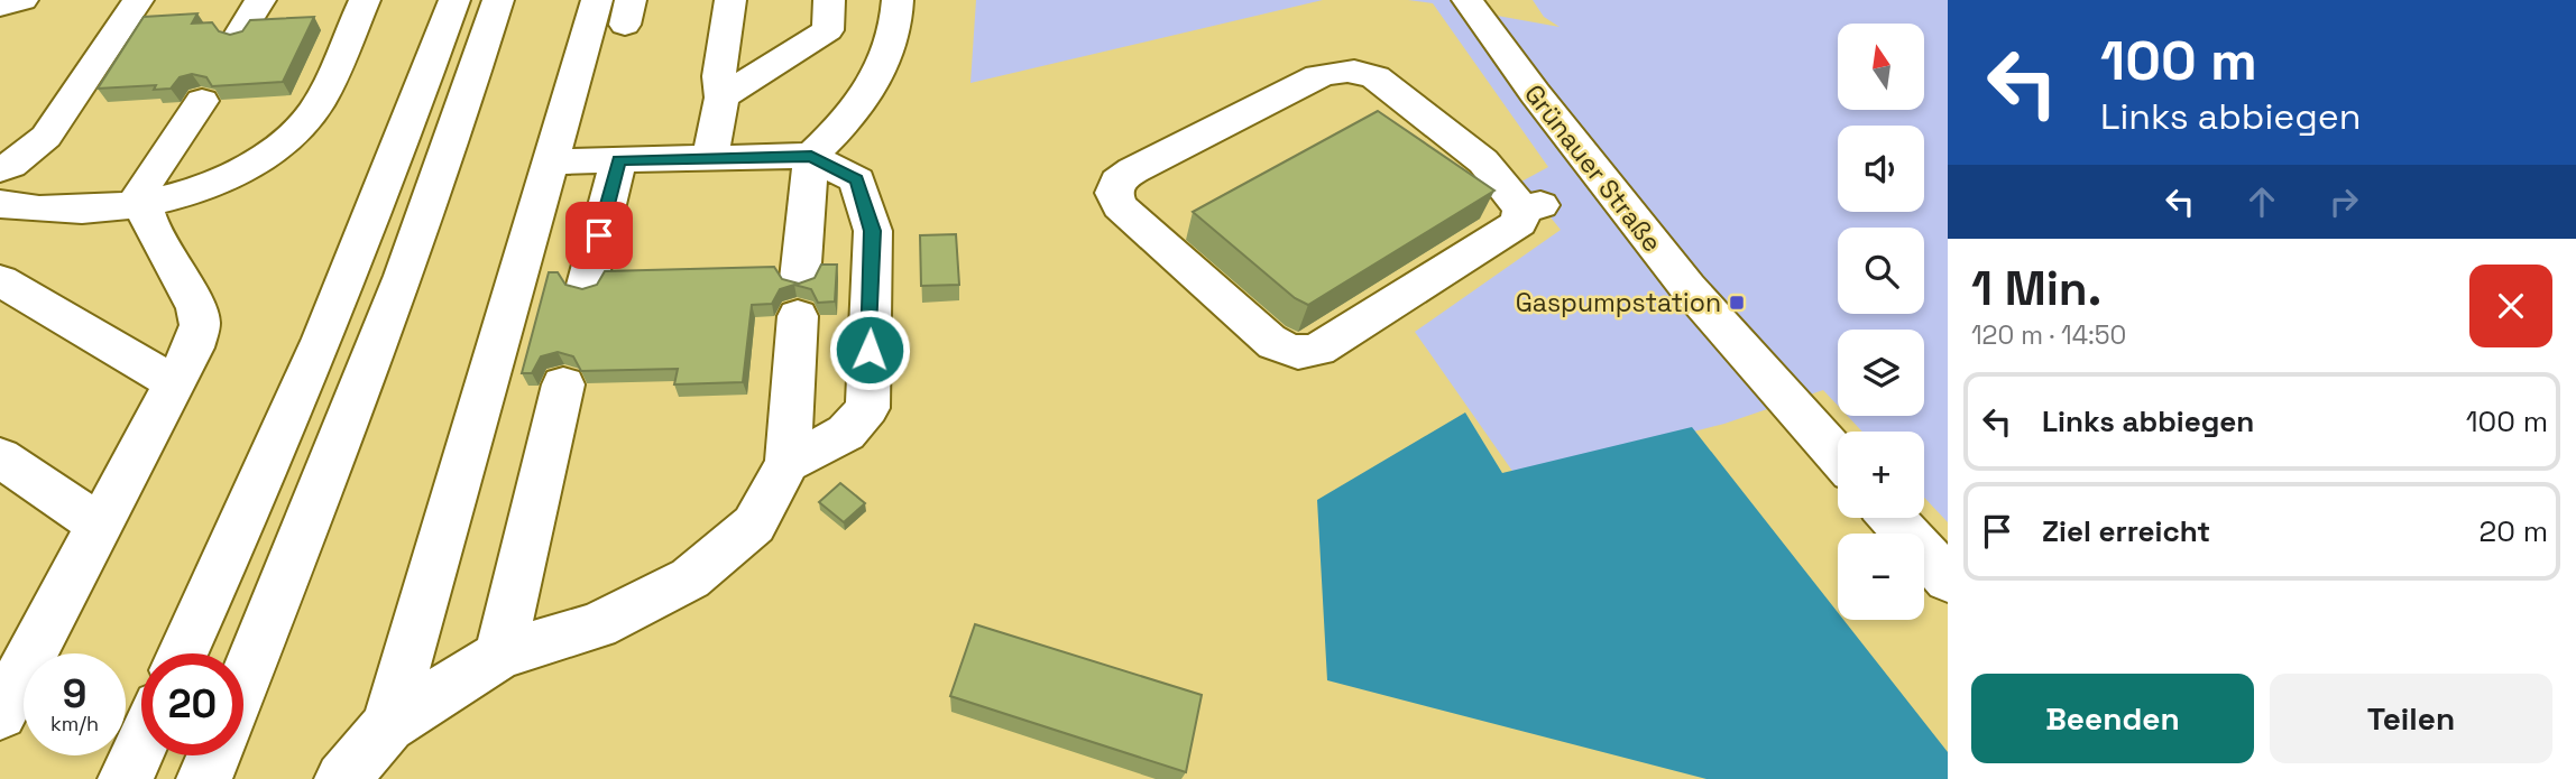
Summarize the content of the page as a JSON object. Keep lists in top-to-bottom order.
{
  "streets": {
    "main road": ["Grünauer Straße"]
  },
  "places": {
    "transit": ["Gaspumpstation"]
  },
  "north": "top",
  "page": {
    "turn": ["100 m", "Links abbiegen"],
    "map_buttons": ["+", "−"],
    "heading": ["1 Min.", "120 m · 14:50"],
    "list": [
      {
        "name": "Links abbiegen",
        "value": "100 m"
      },
      {
        "name": "Ziel erreicht",
        "value": "20 m"
      }
    ],
    "speed": "9 km/h",
    "limit": "20",
    "buttons": ["Beenden", "Teilen"]
  }
}
